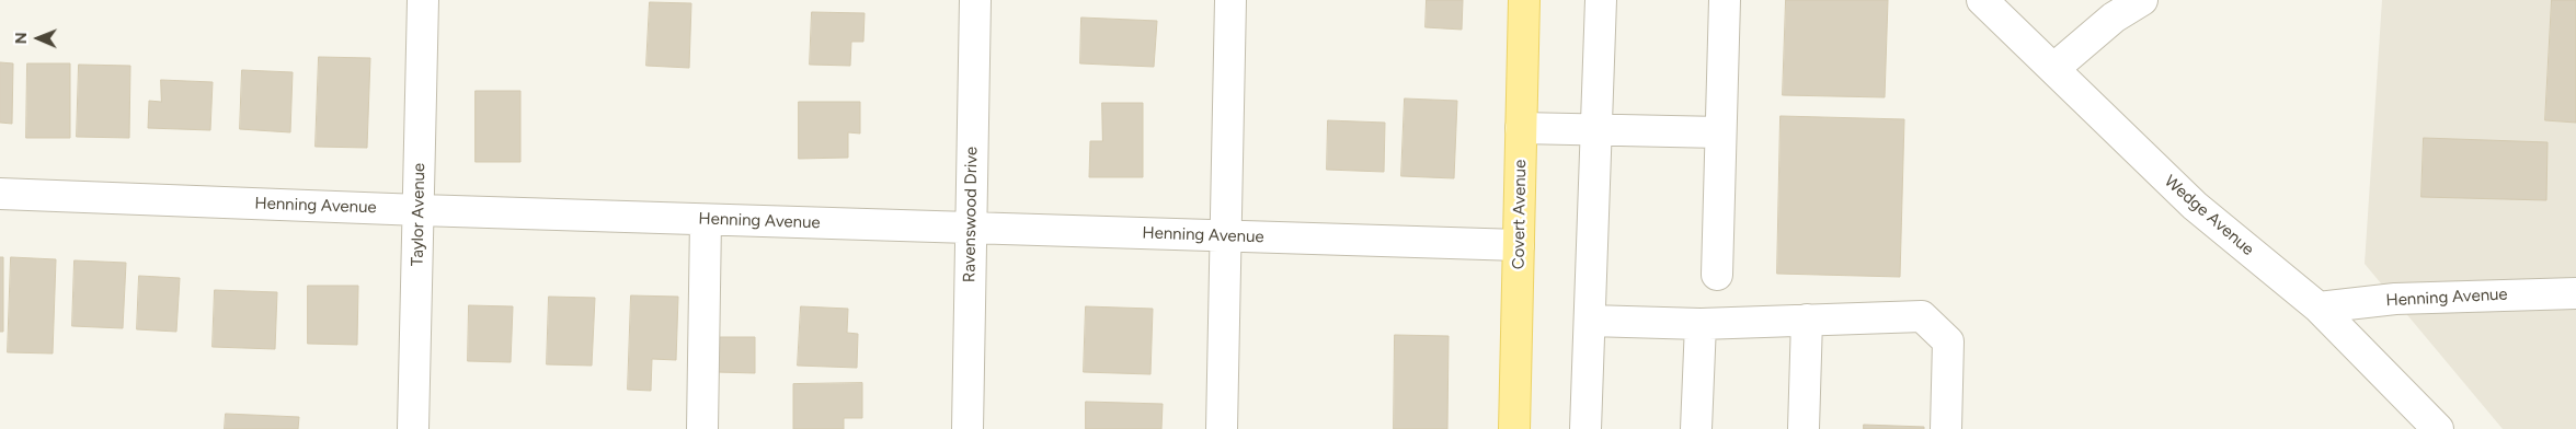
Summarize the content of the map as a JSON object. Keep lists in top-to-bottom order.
{
  "streets": {
    "main road": ["Covert Avenue"],
    "street": [
      "Henning Avenue",
      "Taylor Avenue",
      "Ravenswood Drive",
      "Wedge Avenue"
    ]
  },
  "crossings": [
    ["Henning Avenue", "Taylor Avenue"],
    ["Henning Avenue", "Ravenswood Drive"],
    ["Henning Avenue", "Covert Avenue"],
    ["Henning Avenue", "Wedge Avenue"]
  ],
  "north": "left"
}
